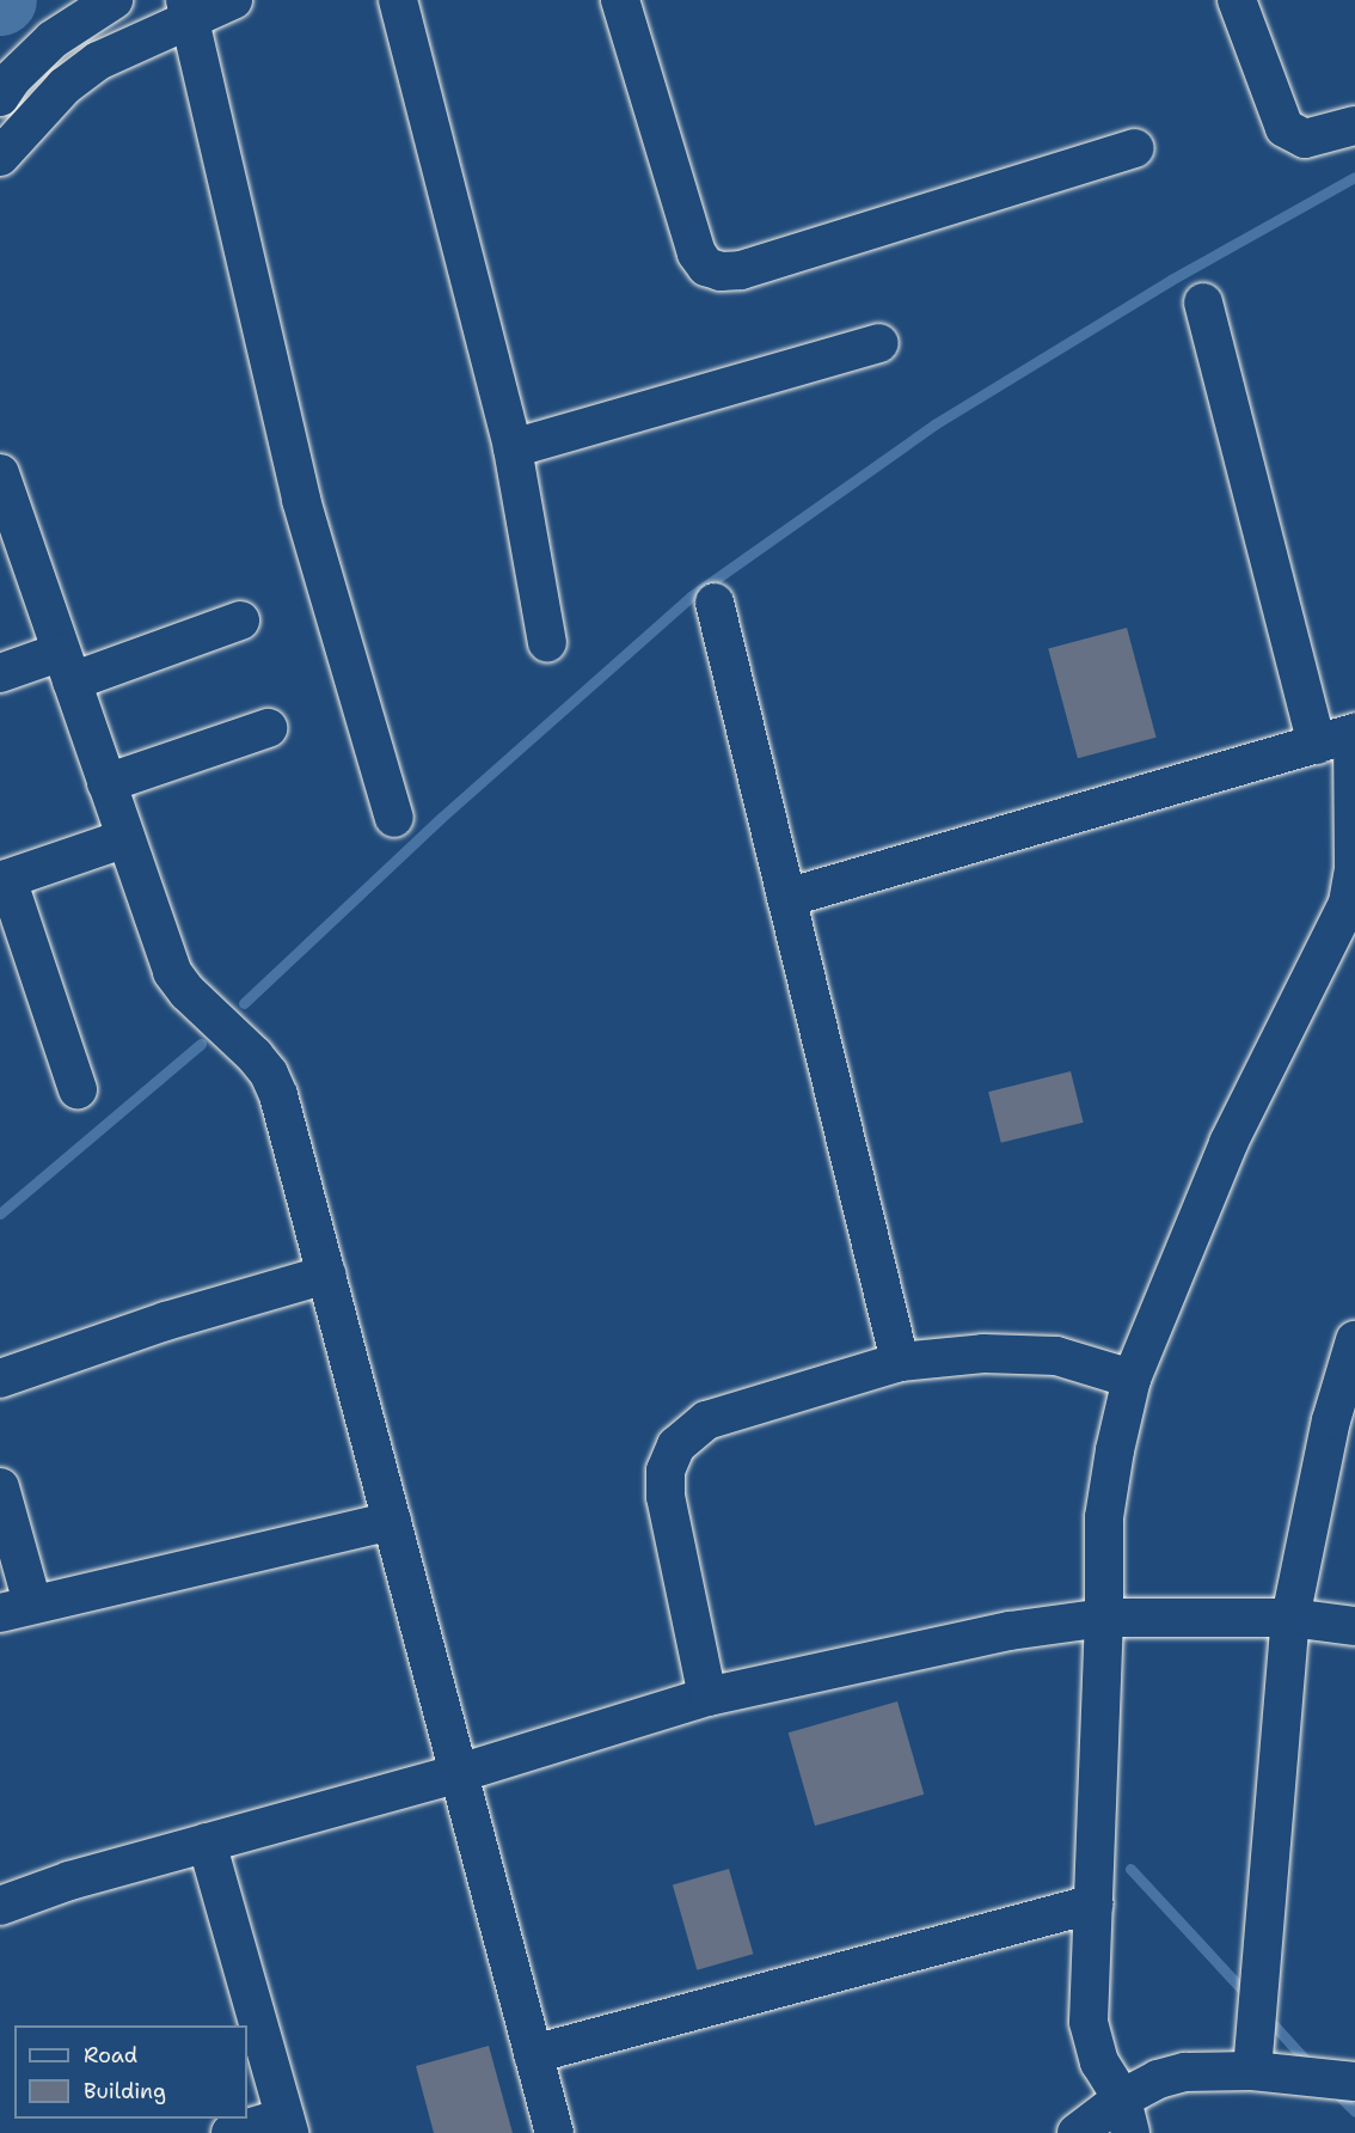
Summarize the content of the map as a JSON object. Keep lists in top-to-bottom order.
{
  "legend": ["Road", "Building"]
}
